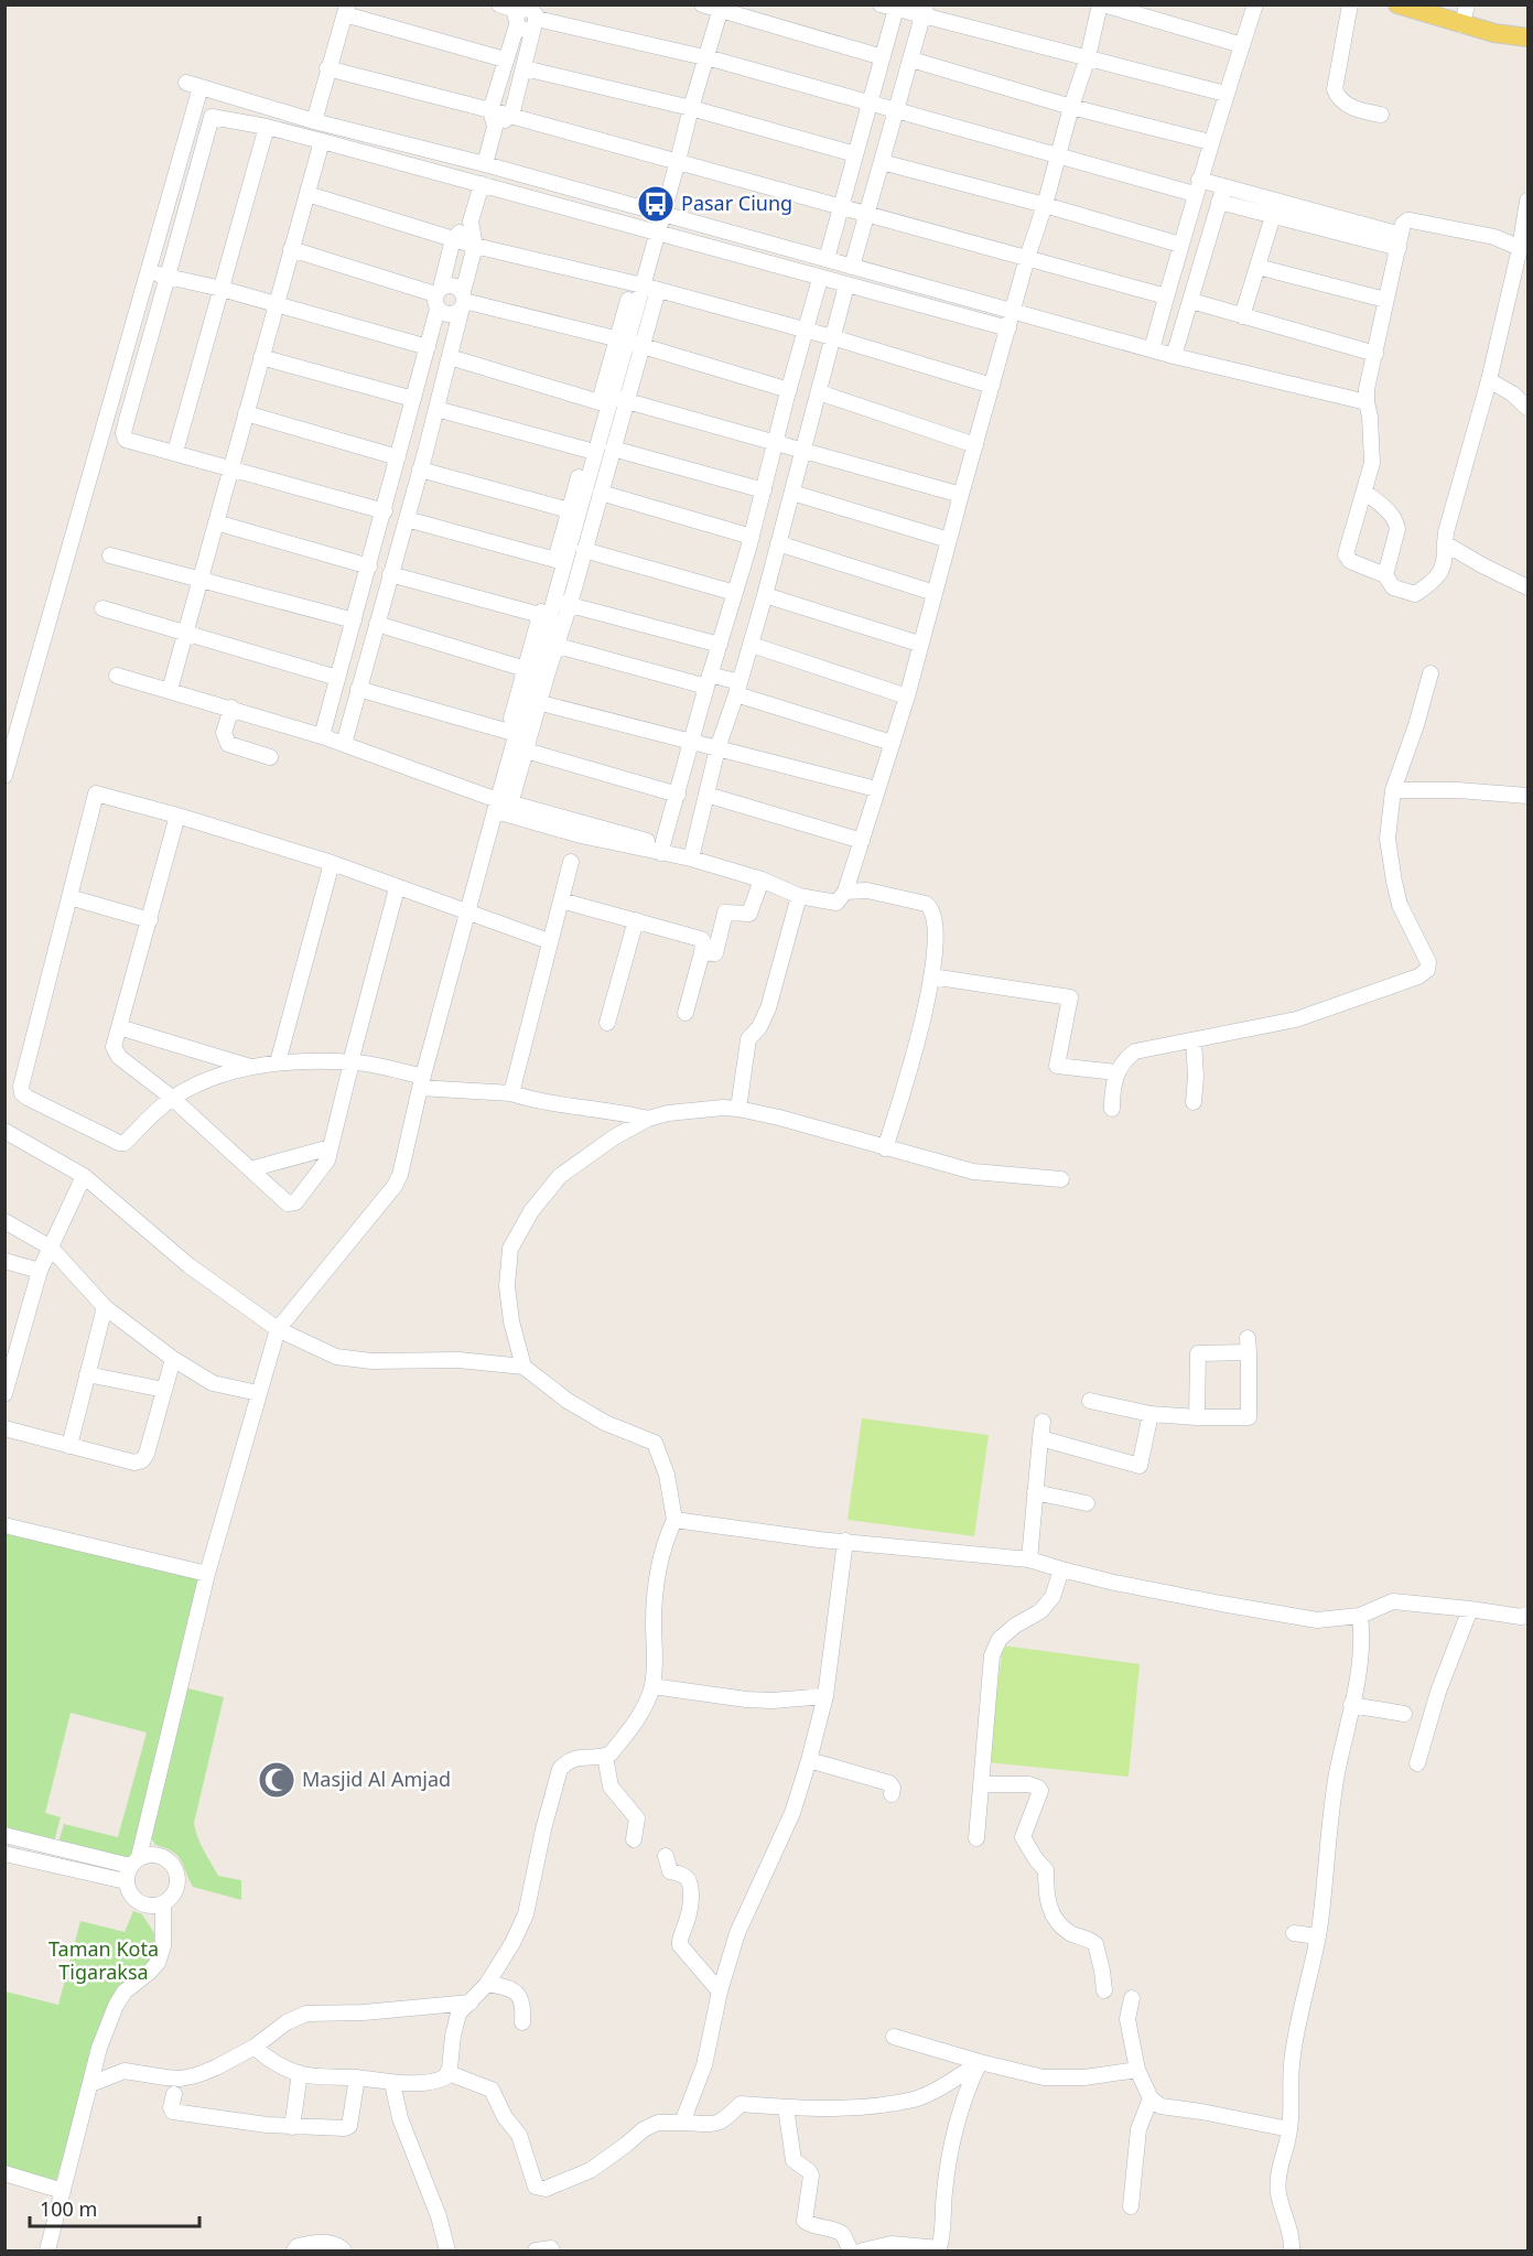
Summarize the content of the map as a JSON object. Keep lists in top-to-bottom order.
{
  "parks": ["Taman Kota Tigaraksa"],
  "places": {
    "bus stop": ["Pasar Ciung"],
    "mosque": ["Masjid Al Amjad"]
  },
  "scale_bar": "100 m"
}
